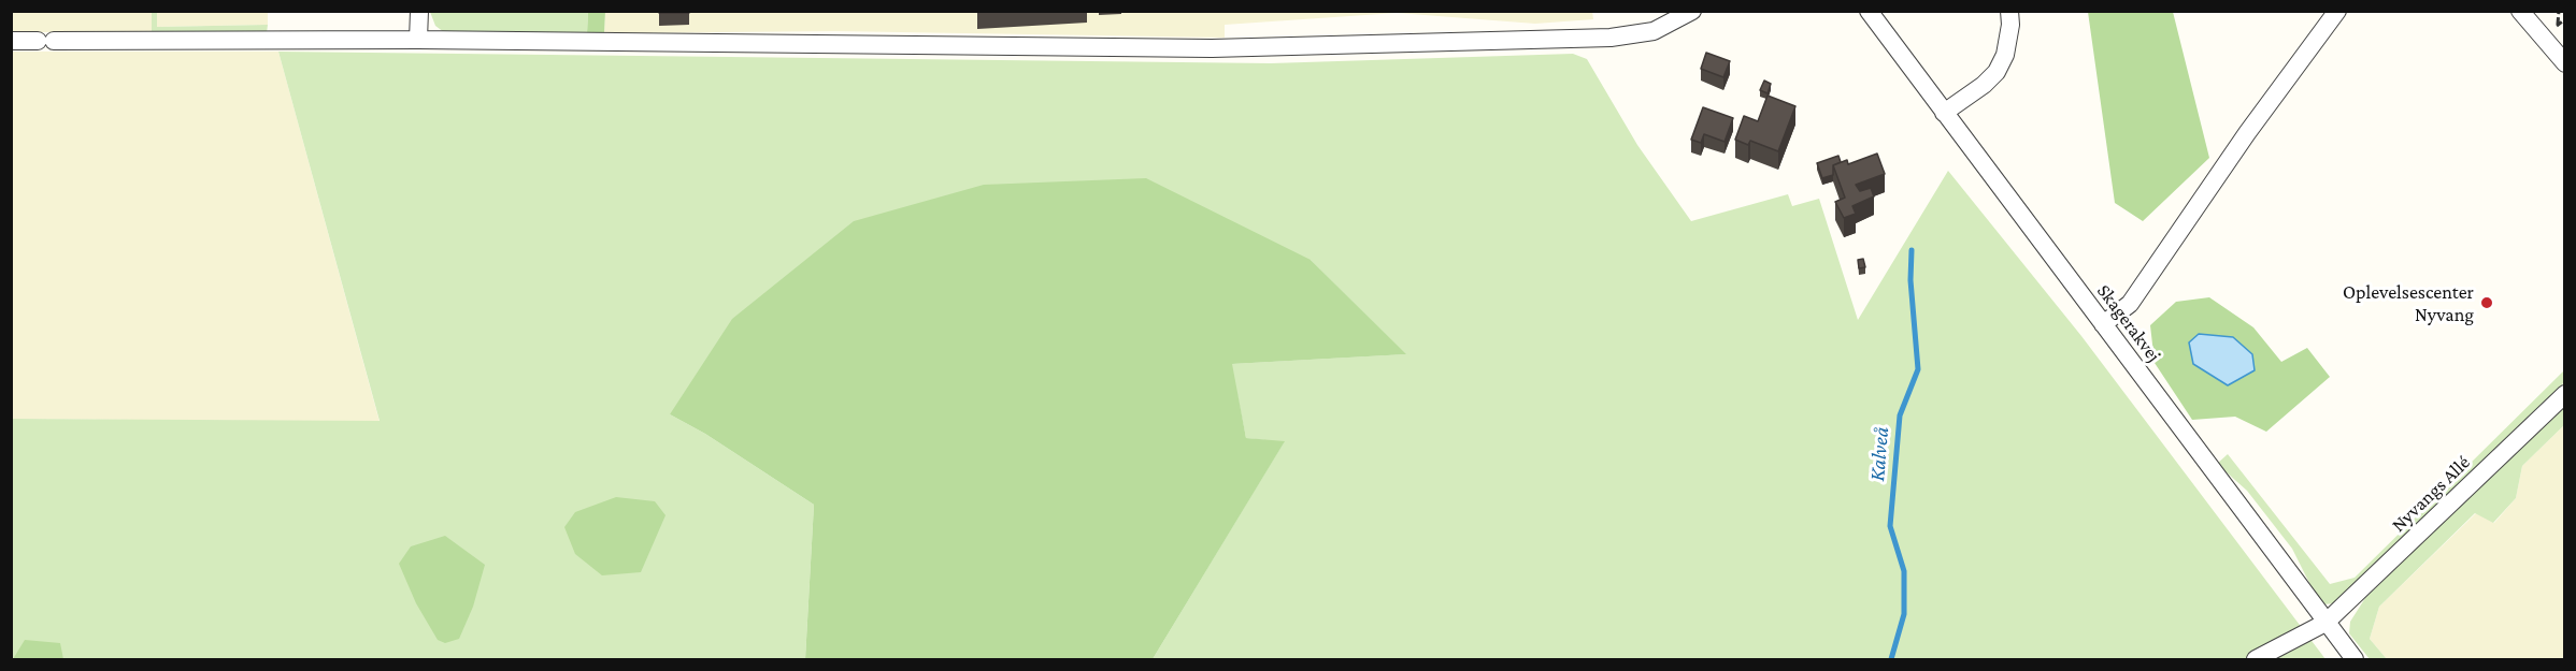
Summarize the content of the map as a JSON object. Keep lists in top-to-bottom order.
{
  "streets": {
    "street": ["Skagerakvej", "Nyvangs Allé"]
  },
  "crossings": [
    ["Skagerakvej", "Nyvangs Allé"]
  ],
  "water": ["Kalveå"],
  "places": ["Oplevelsescenter Nyvang"]
}
